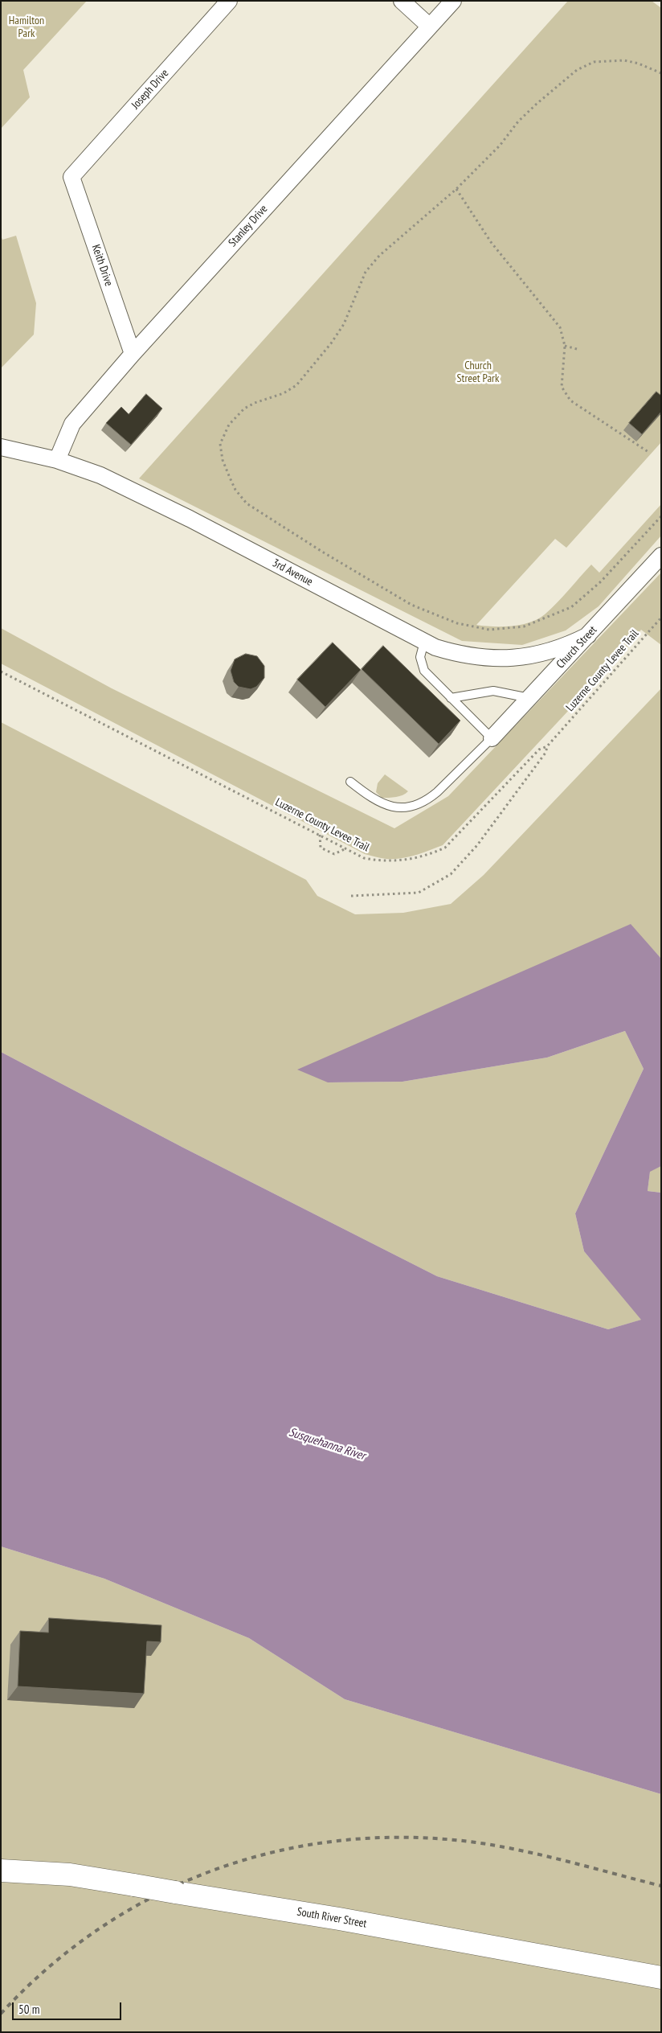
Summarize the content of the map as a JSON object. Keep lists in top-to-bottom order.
{
  "streets": {
    "main road": ["South River Street"],
    "street": [
      "Joseph Drive",
      "Stanley Drive",
      "Keith Drive",
      "3rd Avenue",
      "Church Street"
    ],
    "path": ["Luzerne County Levee Trail"]
  },
  "crossings": [
    ["Joseph Drive", "Keith Drive"],
    ["Stanley Drive", "Keith Drive"],
    ["Stanley Drive", "3rd Avenue"],
    ["3rd Avenue", "Church Street"]
  ],
  "water": ["Susquehanna River"],
  "parks": ["Hamilton Park", "Church Street Park"],
  "scale_bar": "50 m"
}
